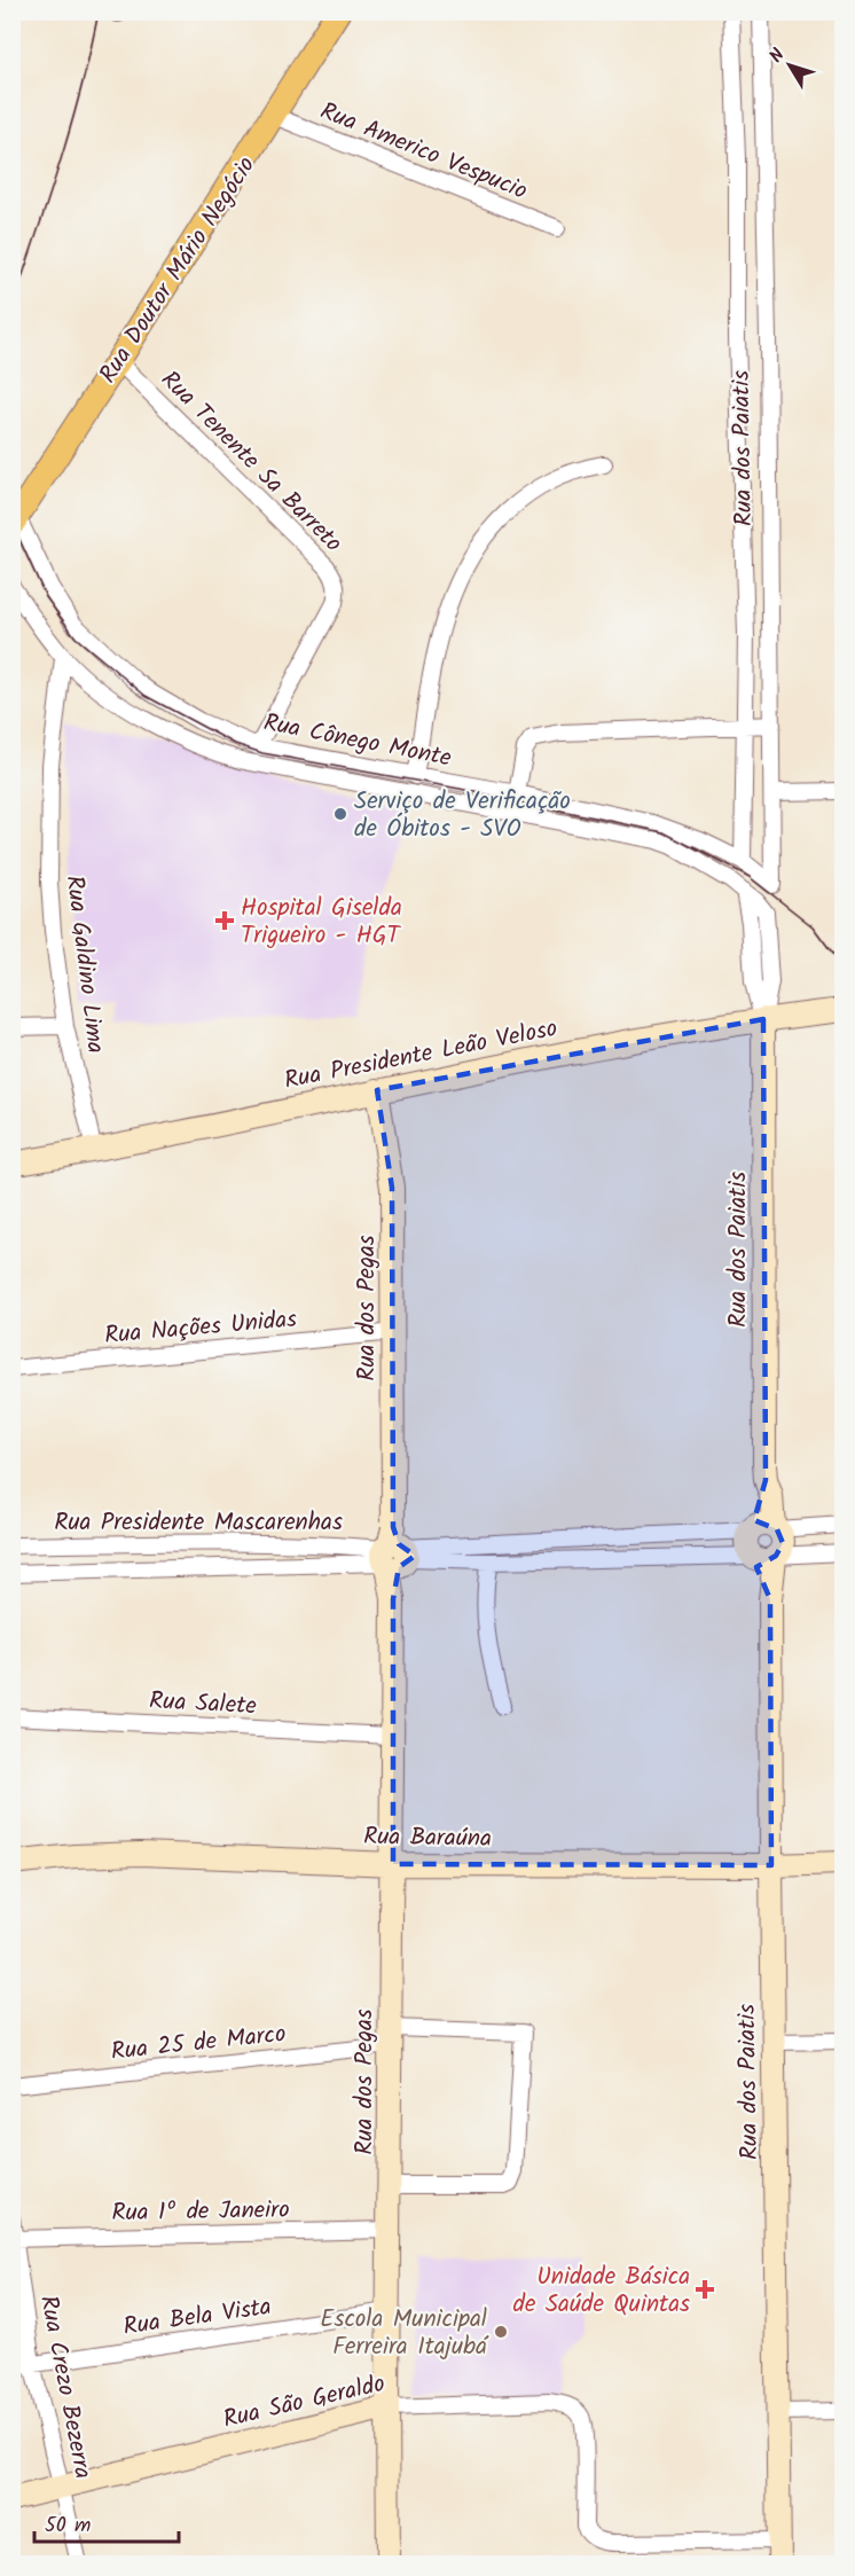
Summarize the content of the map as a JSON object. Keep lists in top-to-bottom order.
{
  "streets": {
    "main road": [
      "Rua Doutor Mário Negócio",
      "Rua dos Paiatis",
      "Rua Presidente Leão Veloso",
      "Rua dos Pegas",
      "Rua Baraúna",
      "Rua São Geraldo"
    ],
    "street": [
      "Rua Americo Vespucio",
      "Rua Tenente Sa Barreto",
      "Rua Cônego Monte",
      "Rua Galdino Lima",
      "Rua Nações Unidas",
      "Rua Presidente Mascarenhas",
      "Rua Salete",
      "Rua 25 de Marco",
      "Rua 1º de Janeiro",
      "Rua Bela Vista",
      "Rua Crezo Bezerra"
    ]
  },
  "crossings": [
    ["Rua Americo Vespucio", "Rua Doutor Mário Negócio"],
    ["Rua Doutor Mário Negócio", "Rua Tenente Sa Barreto"],
    ["Rua Doutor Mário Negócio", "Rua Cônego Monte"],
    ["Rua dos Paiatis", "Rua Cônego Monte"],
    ["Rua dos Paiatis", "Rua Presidente Leão Veloso"],
    ["Rua dos Paiatis", "Rua Presidente Mascarenhas"],
    ["Rua dos Paiatis", "Rua Baraúna"],
    ["Rua dos Paiatis", "Rua São Geraldo"],
    ["Rua Tenente Sa Barreto", "Rua Cônego Monte"],
    ["Rua Cônego Monte", "Rua Galdino Lima"],
    ["Rua Galdino Lima", "Rua Presidente Leão Veloso"],
    ["Rua Presidente Leão Veloso", "Rua dos Pegas"],
    ["Rua dos Pegas", "Rua Nações Unidas"],
    ["Rua dos Pegas", "Rua Presidente Mascarenhas"],
    ["Rua dos Pegas", "Rua Salete"],
    ["Rua dos Pegas", "Rua Baraúna"],
    ["Rua dos Pegas", "Rua 25 de Marco"],
    ["Rua dos Pegas", "Rua 1º de Janeiro"],
    ["Rua dos Pegas", "Rua Bela Vista"],
    ["Rua dos Pegas", "Rua São Geraldo"],
    ["Rua 1º de Janeiro", "Rua Crezo Bezerra"],
    ["Rua Bela Vista", "Rua Crezo Bezerra"],
    ["Rua Crezo Bezerra", "Rua São Geraldo"]
  ],
  "places": {
    "other": ["Serviço de Verificação de Óbitos - SVO", "Escola Municipal Ferreira Itajubá"],
    "health": ["Hospital Giselda Trigueiro - HGT", "Unidade Básica de Saúde Quintas"]
  },
  "scale_bar": "50 m",
  "north": "top left"
}
